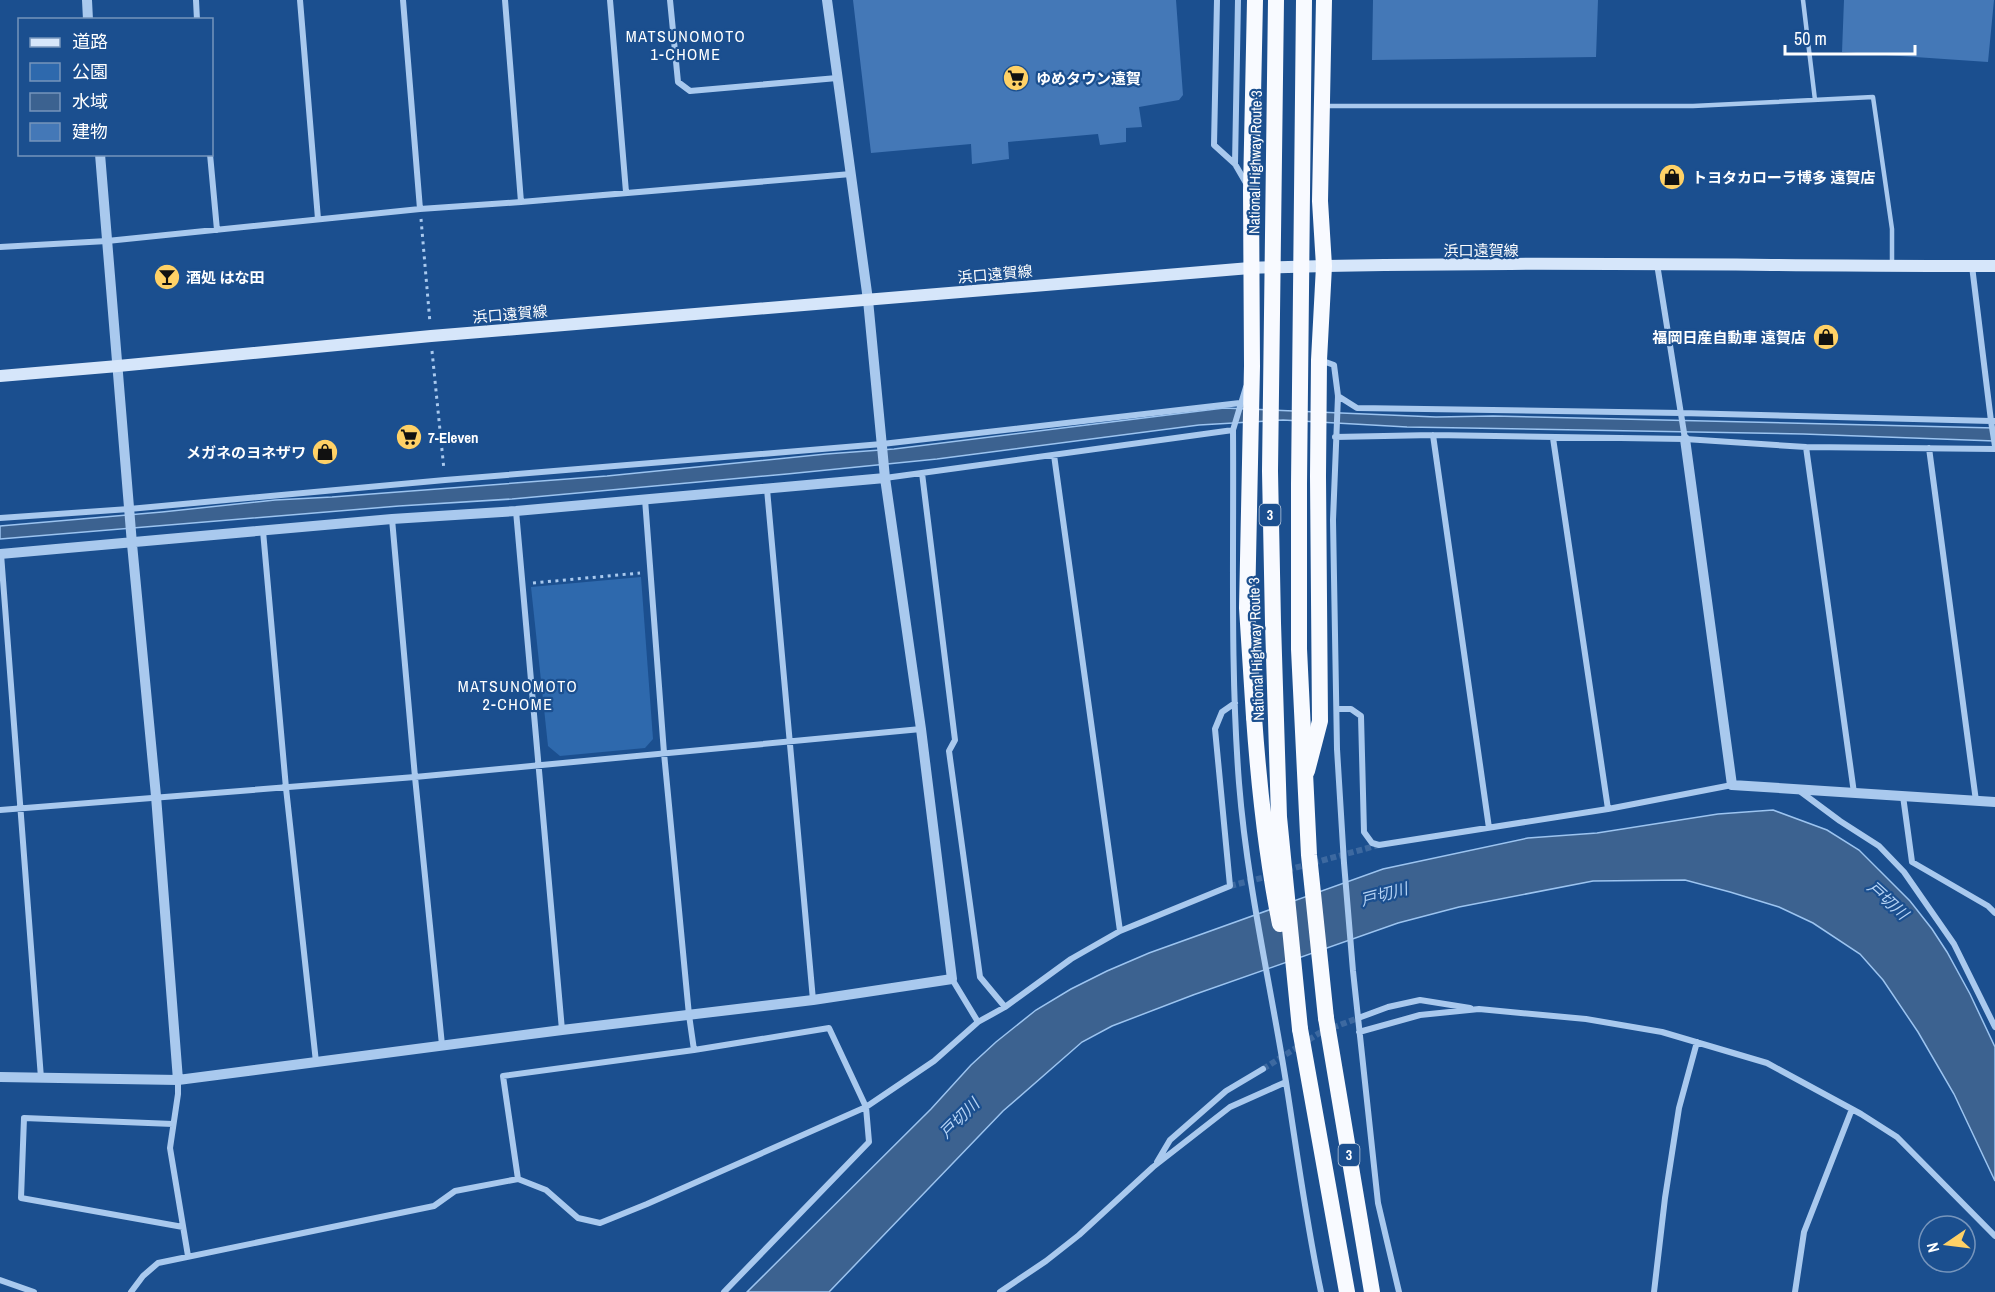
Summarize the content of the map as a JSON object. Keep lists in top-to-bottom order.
{
  "streets": {
    "highway": ["National Highway Route 3", "3"],
    "main road": ["浜口遠賀線"]
  },
  "districts": ["MATSUNOMOTO 1-CHOME", "MATSUNOMOTO 2-CHOME"],
  "water": ["戸切川"],
  "places": {
    "supermarket": ["ゆめタウン遠賀", "7-Eleven"],
    "shop": ["トヨタカローラ博多 遠賀店", "福岡日産自動車 遠賀店", "メガネのヨネザワ"],
    "bar": ["酒処 はな田"]
  },
  "legend": [
    "道路",
    "公園",
    "水域",
    "建物"
  ],
  "scale_bar": "50 m",
  "north": "left"
}
